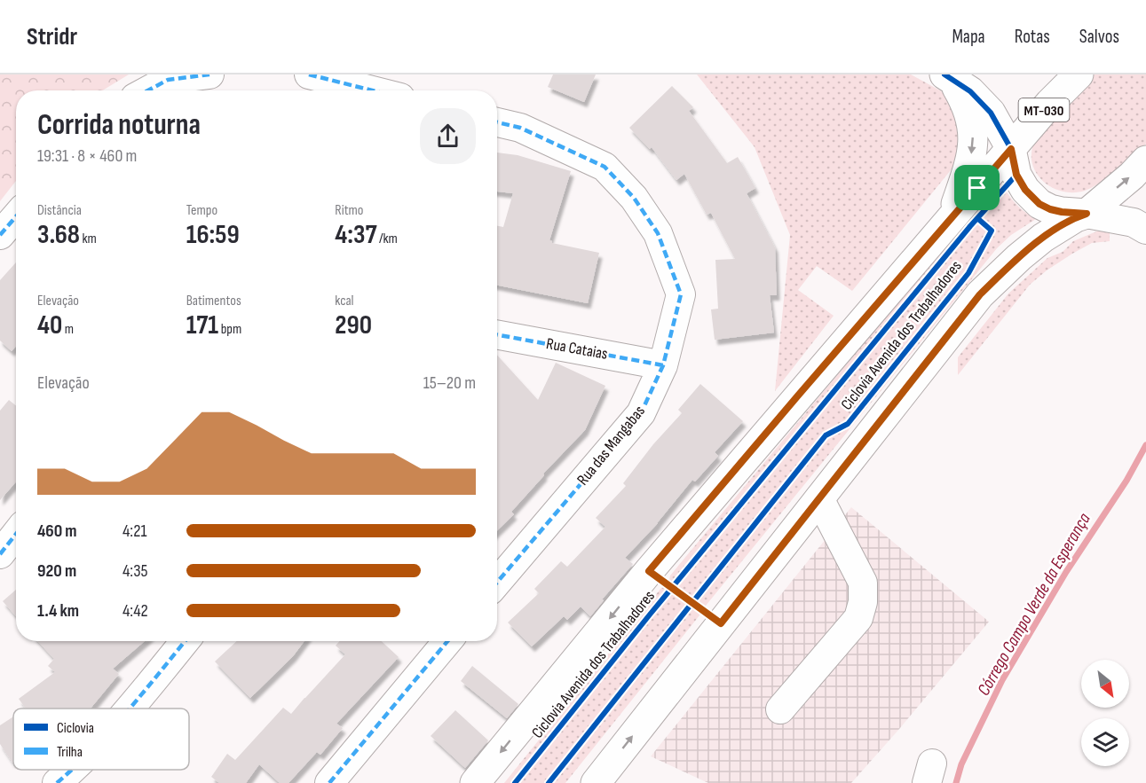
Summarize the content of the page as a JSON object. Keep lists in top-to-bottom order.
{
  "streets": {
    "main road": ["MT-030"],
    "street": ["Rua Cataias", "Rua das Mangabas"],
    "cycle path": ["Ciclovia Avenida dos Trabalhadores"]
  },
  "crossings": [
    ["MT-030", "Ciclovia Avenida dos Trabalhadores"],
    ["Rua Cataias", "Rua das Mangabas"]
  ],
  "water": ["Córrego Campo Verde da Esperança"],
  "legend": ["Ciclovia", "Trilha"],
  "north": "bottom right",
  "page": {
    "header": "Stridr",
    "nav": ["Mapa", "Rotas", "Salvos"],
    "heading": ["Corrida noturna", "19:31 · 8 × 460 m"],
    "stats": [
      ["Distância", "3.68 km"],
      ["Tempo", "16:59"],
      ["Ritmo", "4:37 /km"],
      ["Elevação", "40 m"],
      ["Batimentos", "171 bpm"],
      ["kcal", "290"]
    ],
    "chart": ["Elevação", "15–20 m"],
    "list": [
      {
        "name": "460 m",
        "note": "4:21"
      },
      {
        "name": "920 m",
        "note": "4:35"
      },
      {
        "name": "1.4 km",
        "note": "4:42"
      }
    ]
  }
}
